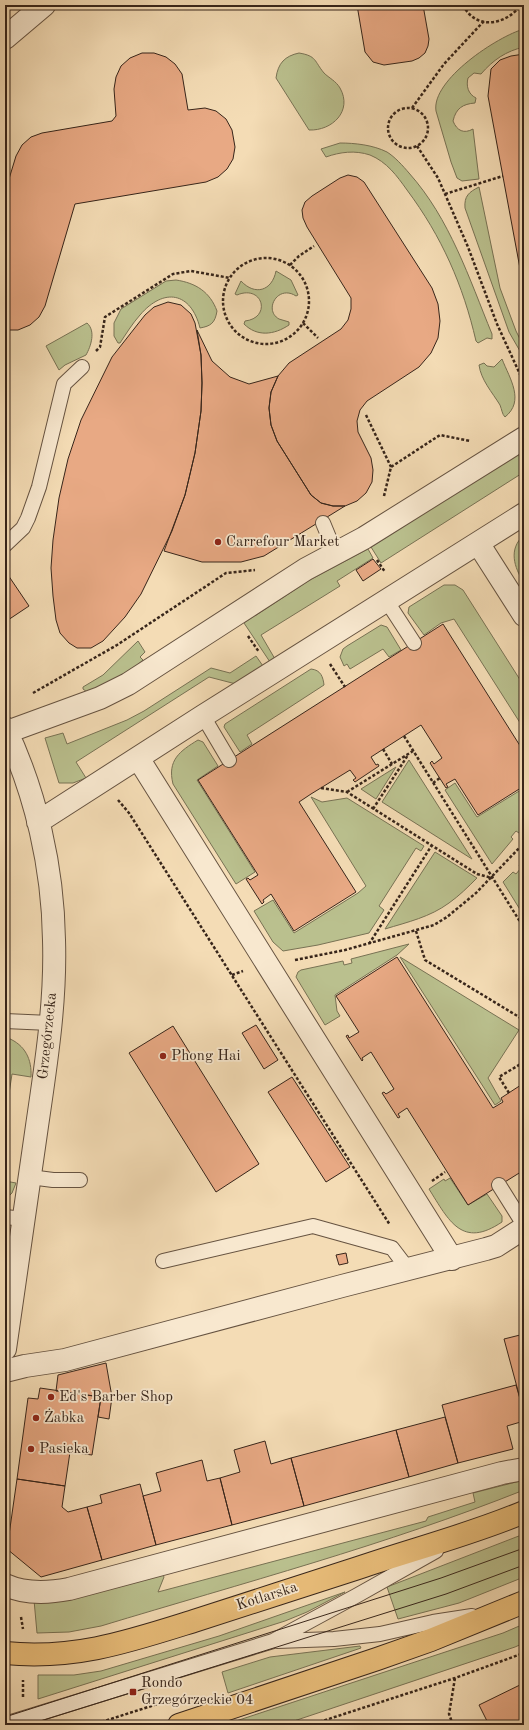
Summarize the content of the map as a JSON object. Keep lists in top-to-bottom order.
{
  "streets": {
    "main road": ["Kotlarska"],
    "street": ["Grzegórzecka"]
  },
  "places": {
    "other": [
      "Carrefour Market",
      "Phong Hai",
      "Ed's Barber Shop",
      "Żabka",
      "Pasieka"
    ],
    "transit": ["Rondo Grzegórzeckie 04"]
  }
}
